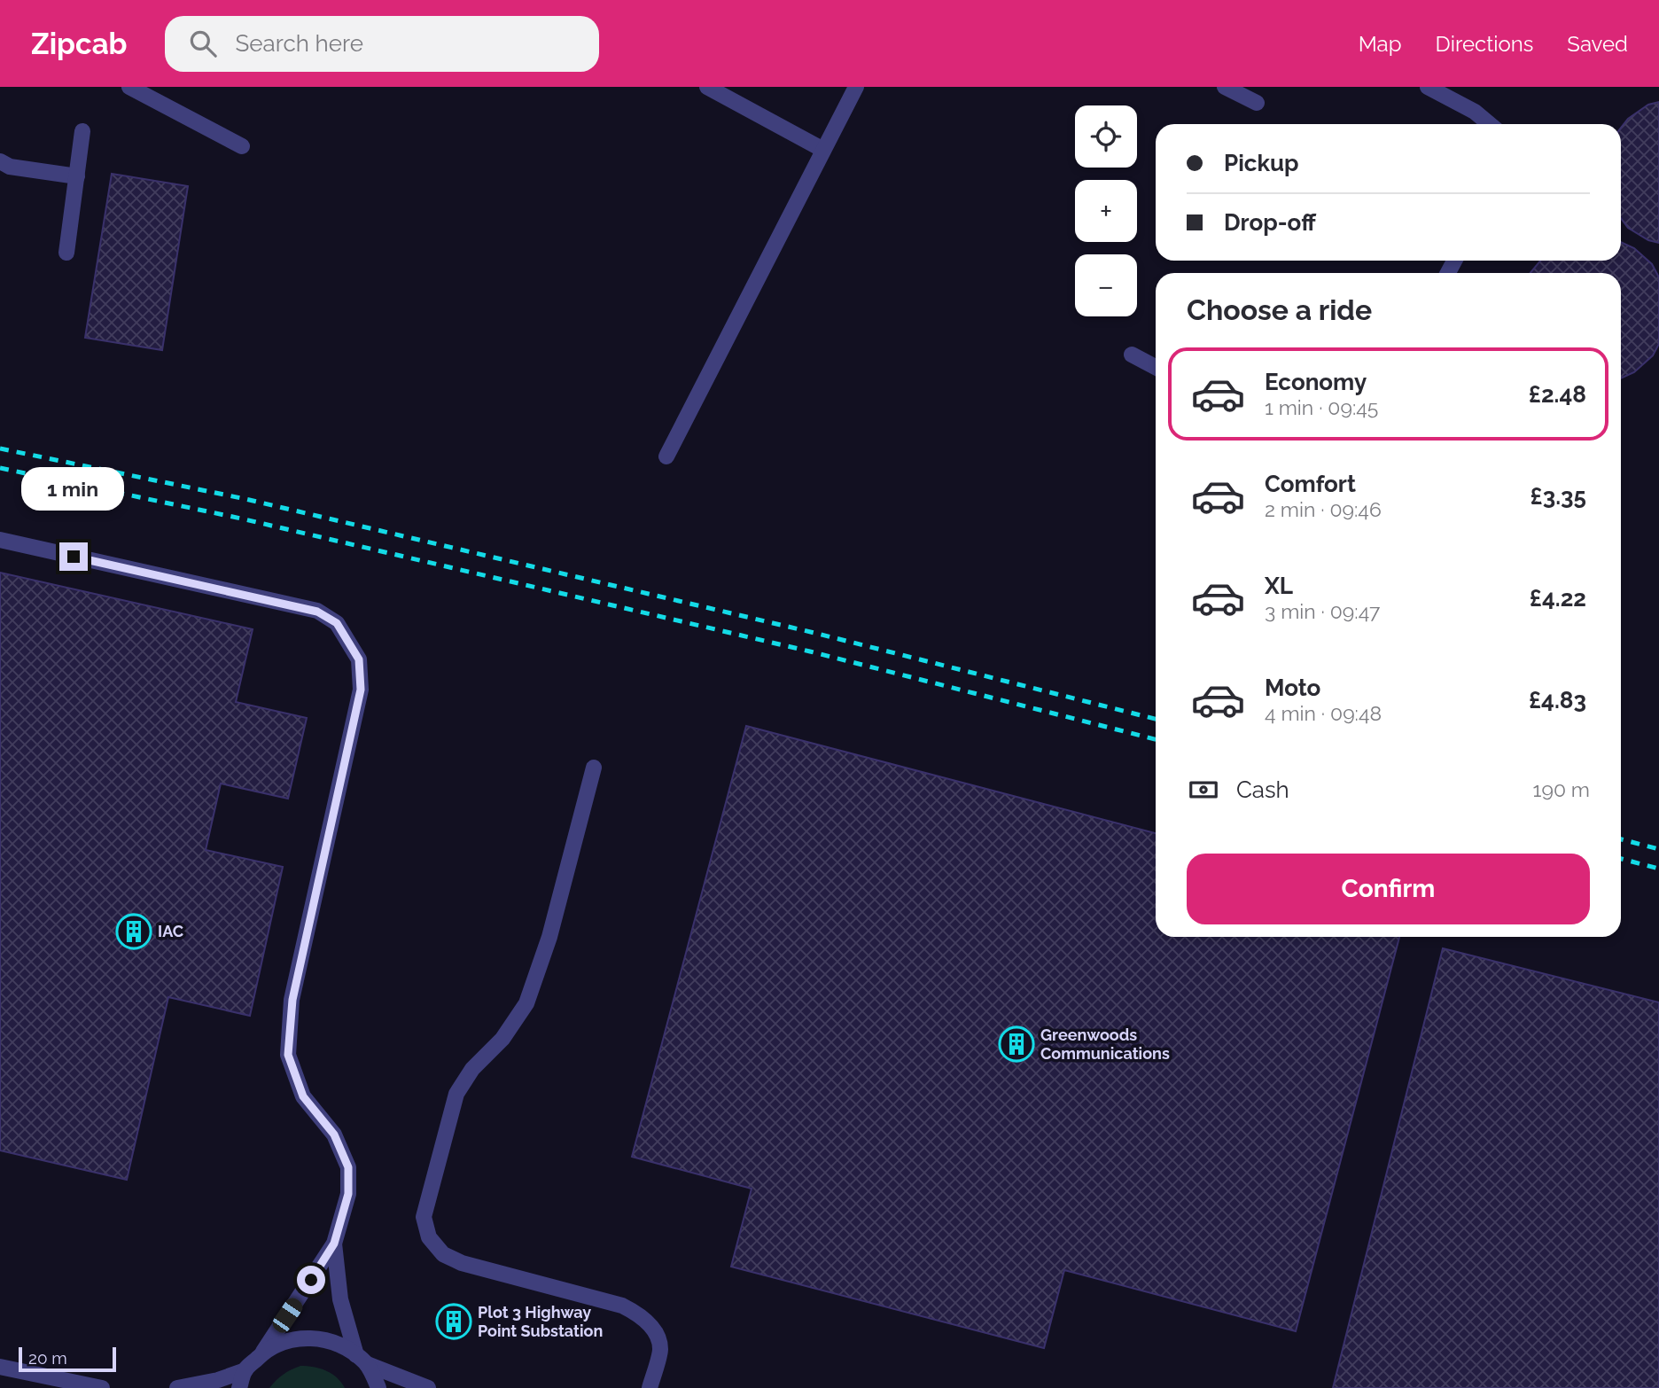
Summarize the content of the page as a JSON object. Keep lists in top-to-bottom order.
{
  "places": {
    "building": ["IAC", "Greenwoods Communications", "Plot 3 Highway Point Substation"]
  },
  "scale_bar": "20 m",
  "page": {
    "header": "Zipcab",
    "search": "Search here",
    "nav": ["Map", "Directions", "Saved"],
    "map_buttons": ["+", "−"],
    "banner": ["Pickup", "Drop-off"],
    "heading": "Choose a ride",
    "list": [
      {
        "name": "Economy",
        "note": "1 min · 09:45",
        "value": "£2.48"
      },
      {
        "name": "Comfort",
        "note": "2 min · 09:46",
        "value": "£3.35"
      },
      {
        "name": "XL",
        "note": "3 min · 09:47",
        "value": "£4.22"
      },
      {
        "name": "Moto",
        "note": "4 min · 09:48",
        "value": "£4.83"
      }
    ],
    "bubble": "1 min",
    "pay": ["Cash", "190 m"],
    "buttons": "Confirm",
    "scale": "20 m"
  }
}
